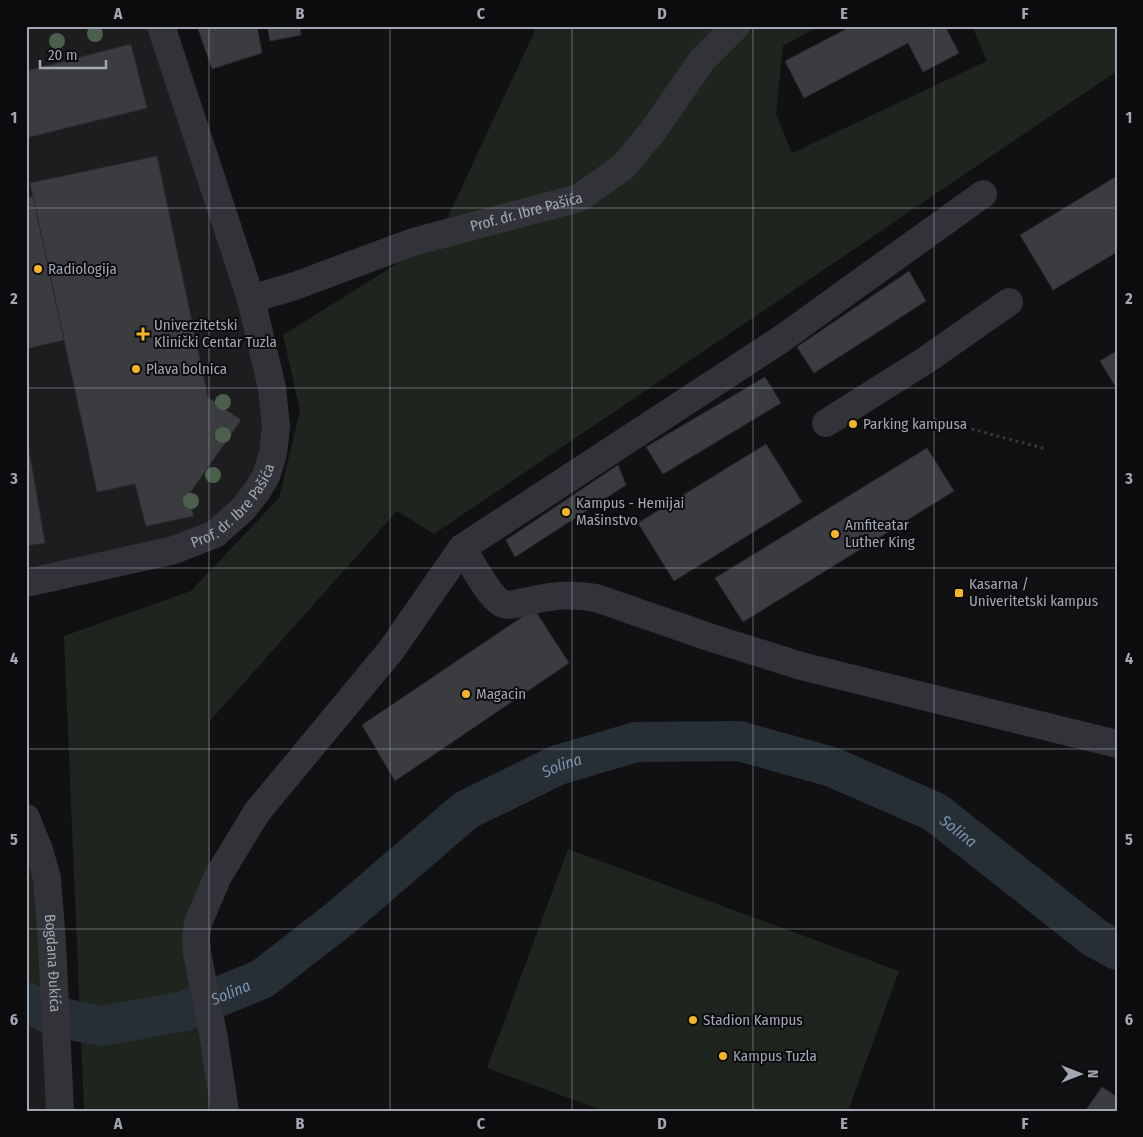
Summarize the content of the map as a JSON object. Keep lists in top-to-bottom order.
{
  "streets": {
    "street": ["Prof. dr. Ibre Pašića", "Bogdana Đukića"]
  },
  "water": ["Solina"],
  "places": {
    "other": [
      "Radiologija",
      "Plava bolnica",
      "Parking kampusa",
      "Kampus - Hemijai Mašinstvo",
      "Amfiteatar Luther King",
      "Magacin",
      "Stadion Kampus",
      "Kampus Tuzla"
    ],
    "health": ["Univerzitetski Klinički Centar Tuzla"],
    "transit": ["Kasarna / Univeritetski kampus"]
  },
  "scale_bar": "20 m",
  "north": "right",
  "grid": {
    "columns": [
      "A",
      "B",
      "C",
      "D",
      "E",
      "F"
    ],
    "rows": [
      "1",
      "2",
      "3",
      "4",
      "5",
      "6"
    ]
  }
}
